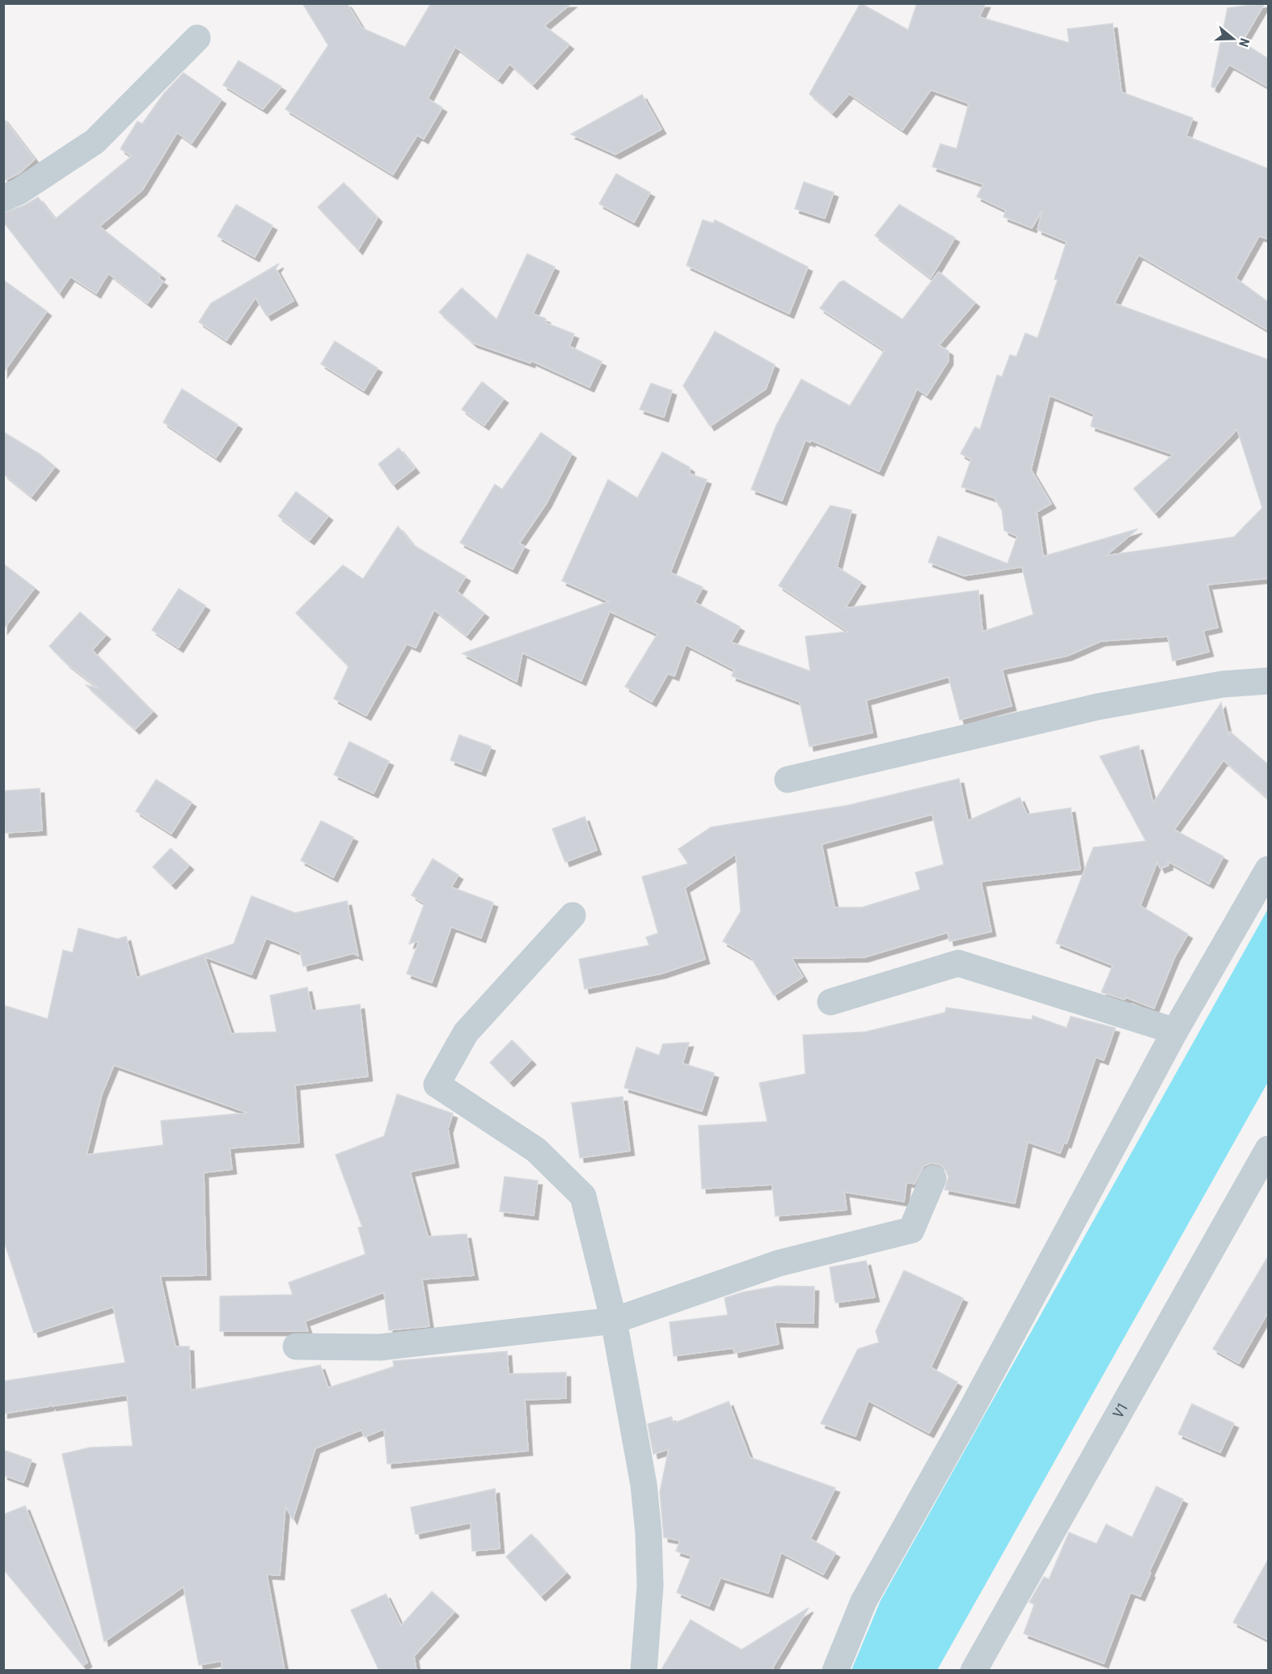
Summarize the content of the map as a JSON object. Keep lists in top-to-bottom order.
{
  "streets": {
    "street": ["V1"]
  },
  "north": "right"
}
